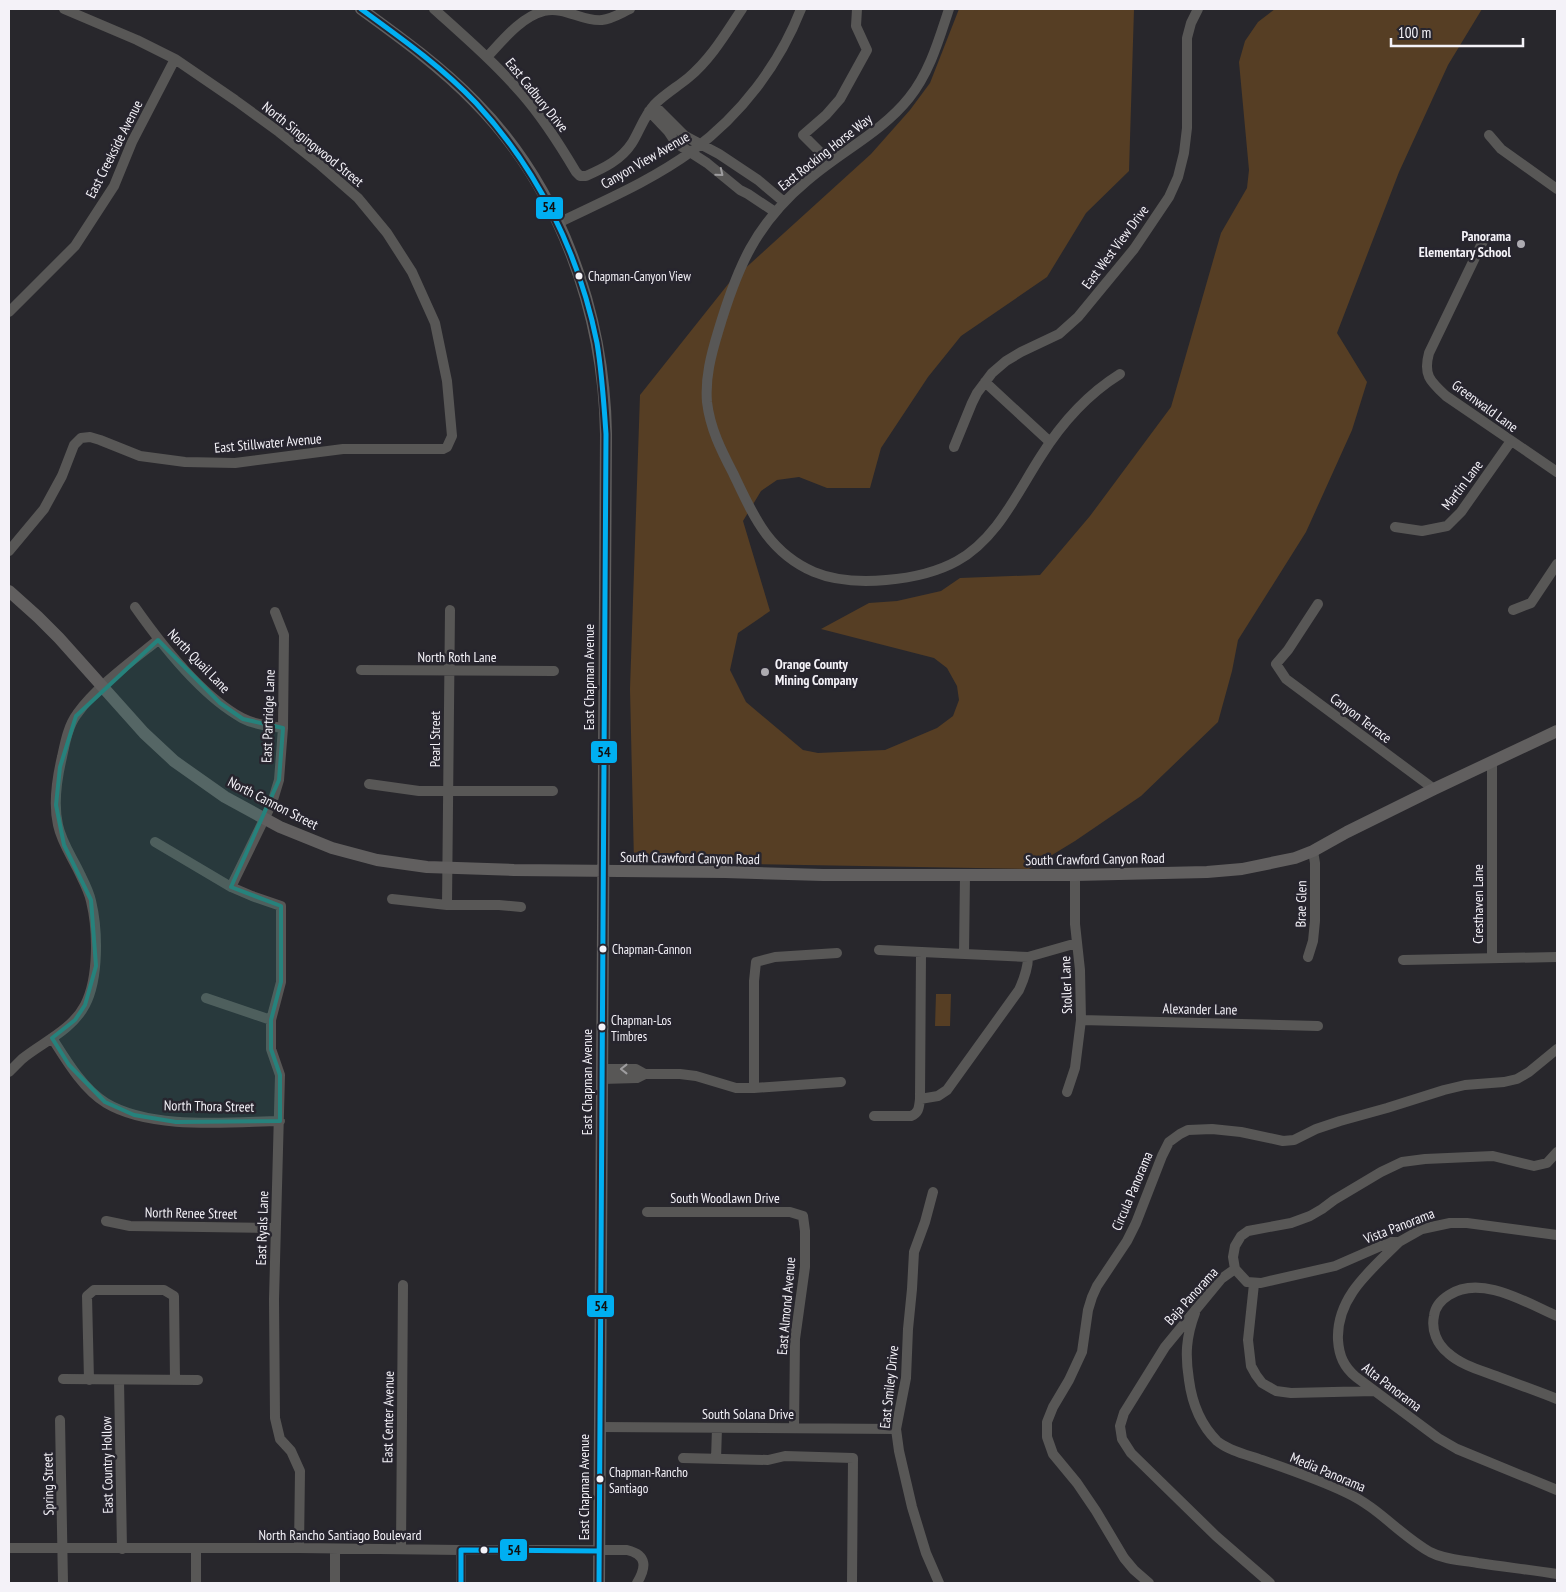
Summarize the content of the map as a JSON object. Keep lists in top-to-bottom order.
{
  "streets": {
    "main road": ["East Chapman Avenue", "North Cannon Street", "South Crawford Canyon Road"],
    "street": [
      "East Cadbury Drive",
      "North Singingwood Street",
      "East Creekside Avenue",
      "East Rocking Horse Way",
      "Canyon View Avenue",
      "East West View Drive",
      "Greenwald Lane",
      "East Stillwater Avenue",
      "Martin Lane",
      "North Roth Lane",
      "North Quail Lane",
      "East Partridge Lane",
      "Canyon Terrace",
      "Pearl Street",
      "Brae Glen",
      "Cresthaven Lane",
      "Stoller Lane",
      "Alexander Lane",
      "North Thora Street",
      "Circula Panorama",
      "South Woodlawn Drive",
      "North Renee Street",
      "Vista Panorama",
      "East Ryals Lane",
      "Baja Panorama",
      "East Almond Avenue",
      "East Smiley Drive",
      "Alta Panorama",
      "South Solana Drive",
      "East Center Avenue",
      "East Country Hollow",
      "Media Panorama",
      "Spring Street",
      "North Rancho Santiago Boulevard"
    ]
  },
  "crossings": [
    ["North Singingwood Street", "East Creekside Avenue"],
    ["North Singingwood Street", "East Stillwater Avenue"],
    ["Canyon View Avenue", "East Chapman Avenue"],
    ["Greenwald Lane", "Martin Lane"],
    ["North Roth Lane", "Pearl Street"],
    ["North Quail Lane", "East Partridge Lane"],
    ["East Chapman Avenue", "North Cannon Street"],
    ["East Chapman Avenue", "South Crawford Canyon Road"],
    ["East Chapman Avenue", "South Solana Drive"],
    ["East Chapman Avenue", "North Rancho Santiago Boulevard"],
    ["East Partridge Lane", "North Cannon Street"],
    ["East Partridge Lane", "East Ryals Lane"],
    ["Canyon Terrace", "South Crawford Canyon Road"],
    ["Pearl Street", "North Cannon Street"],
    ["North Cannon Street", "South Crawford Canyon Road"],
    ["South Crawford Canyon Road", "Brae Glen"],
    ["South Crawford Canyon Road", "Cresthaven Lane"],
    ["South Crawford Canyon Road", "Stoller Lane"],
    ["Stoller Lane", "Alexander Lane"],
    ["North Thora Street", "East Ryals Lane"],
    ["South Woodlawn Drive", "East Almond Avenue"],
    ["North Renee Street", "East Ryals Lane"],
    ["Vista Panorama", "Alta Panorama"],
    ["East Ryals Lane", "North Rancho Santiago Boulevard"],
    ["Baja Panorama", "Media Panorama"],
    ["East Almond Avenue", "South Solana Drive"],
    ["East Smiley Drive", "South Solana Drive"],
    ["East Center Avenue", "North Rancho Santiago Boulevard"],
    ["East Country Hollow", "North Rancho Santiago Boulevard"],
    ["Spring Street", "North Rancho Santiago Boulevard"]
  ],
  "places": [
    "Panorama Elementary School",
    "Chapman-Canyon View",
    "Orange County Mining Company",
    "Chapman-Cannon",
    "Chapman-Los Timbres",
    "Chapman-Rancho Santiago"
  ],
  "lines": ["transit line 54"],
  "scale_bar": "100 m"
}
